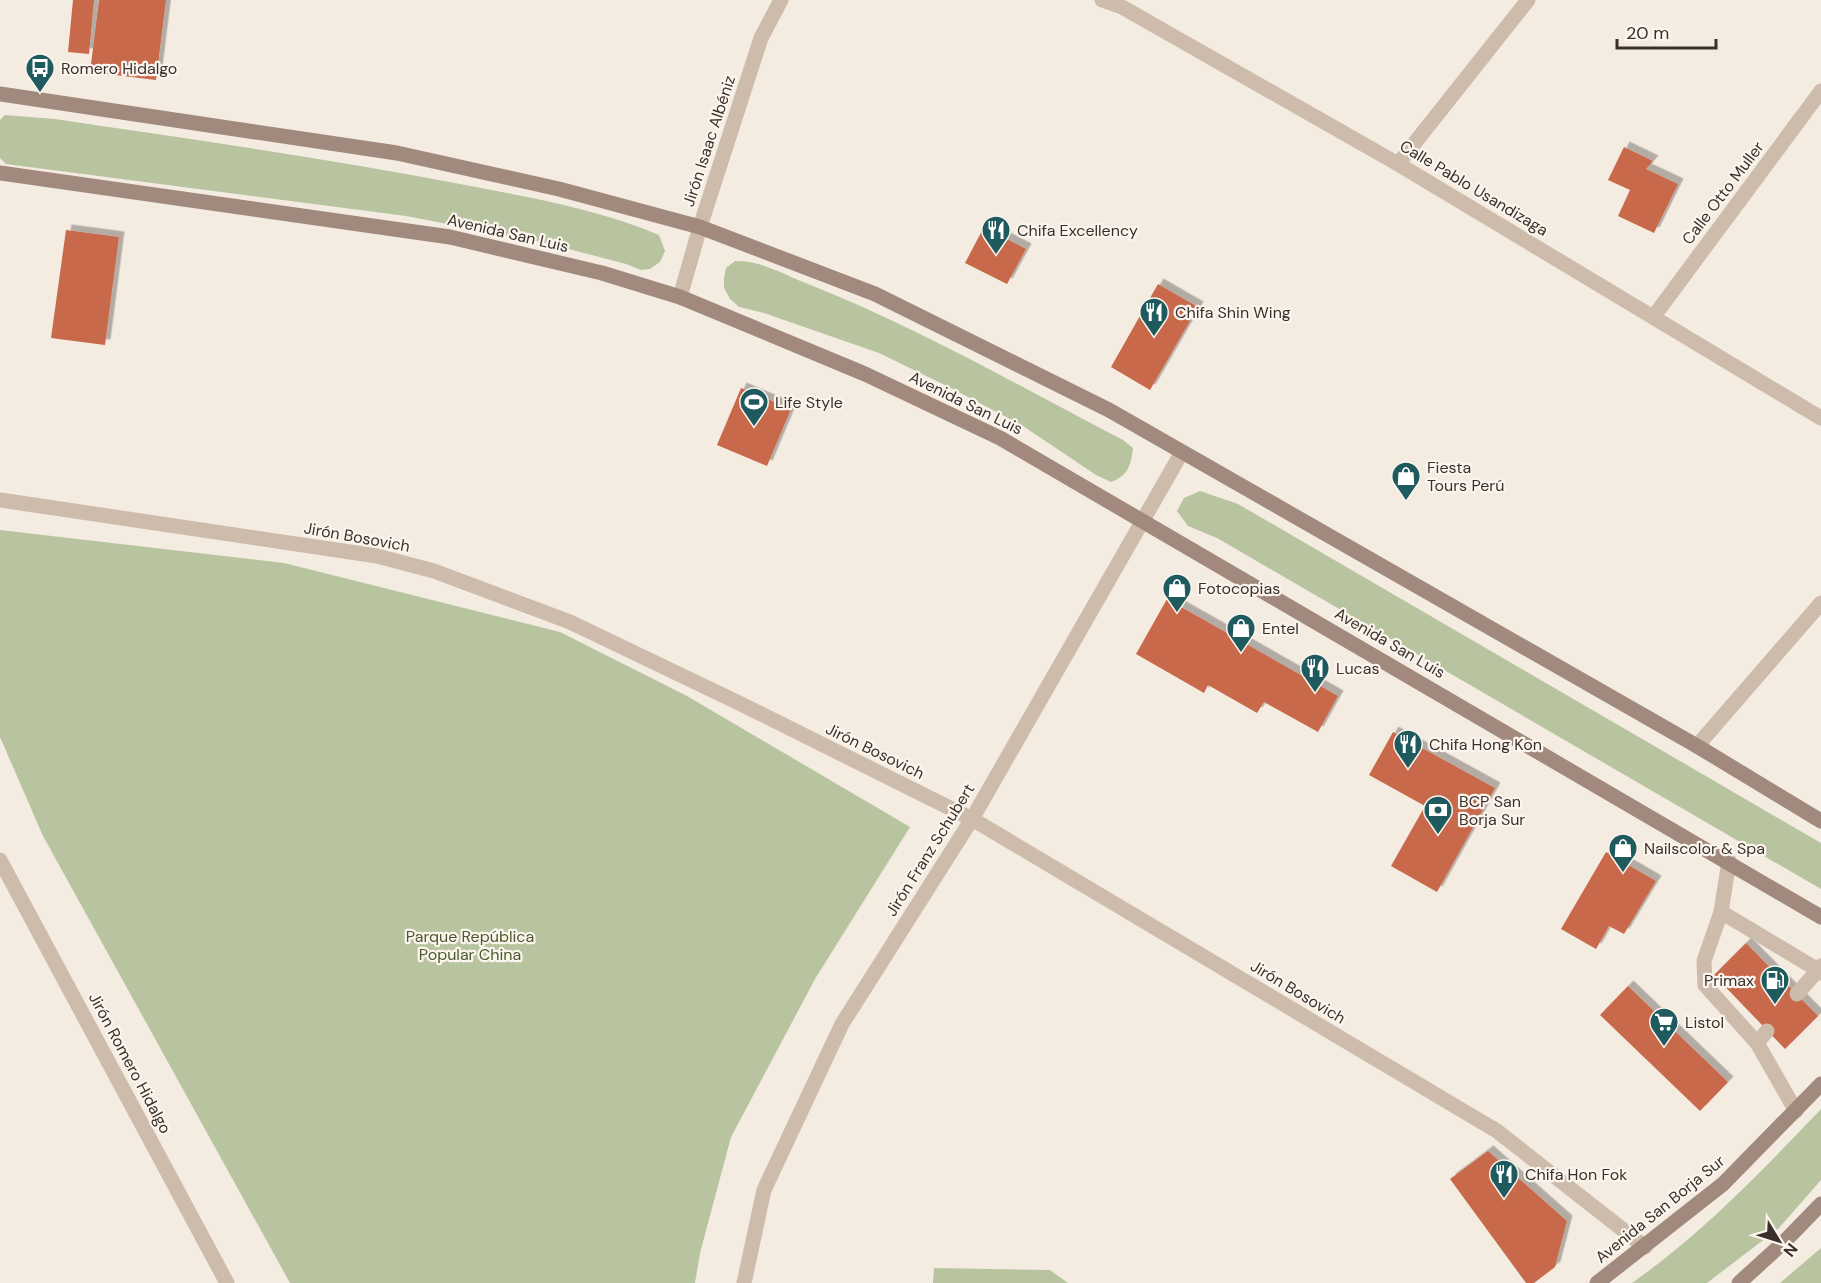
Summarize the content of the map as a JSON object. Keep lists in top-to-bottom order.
{
  "streets": {
    "main road": ["Avenida San Luis", "Avenida San Borja Sur"],
    "street": [
      "Jirón Isaac Albéniz",
      "Calle Pablo Usandizaga",
      "Calle Otto Muller",
      "Jirón Bosovich",
      "Jirón Franz Schubert",
      "Jirón Romero Hidalgo"
    ]
  },
  "crossings": [
    ["Jirón Isaac Albéniz", "Avenida San Luis"],
    ["Calle Pablo Usandizaga", "Calle Otto Muller"],
    ["Avenida San Luis", "Jirón Franz Schubert"],
    ["Jirón Bosovich", "Jirón Franz Schubert"],
    ["Jirón Bosovich", "Avenida San Borja Sur"]
  ],
  "parks": ["Parque República Popular China"],
  "places": {
    "bus stop": ["Romero Hidalgo"],
    "restaurant": [
      "Chifa Excellency",
      "Chifa Shin Wing",
      "Lucas",
      "Chifa Hong Kon",
      "Chifa Hon Fok"
    ],
    "sports": ["Life Style"],
    "shop": [
      "Fiesta Tours Perú",
      "Fotocopias",
      "Entel",
      "Nailscolor & Spa"
    ],
    "bank": ["BCP San Borja Sur"],
    "fuel station": ["Primax"],
    "supermarket": ["Listol"]
  },
  "scale_bar": "20 m",
  "north": "bottom right"
}
